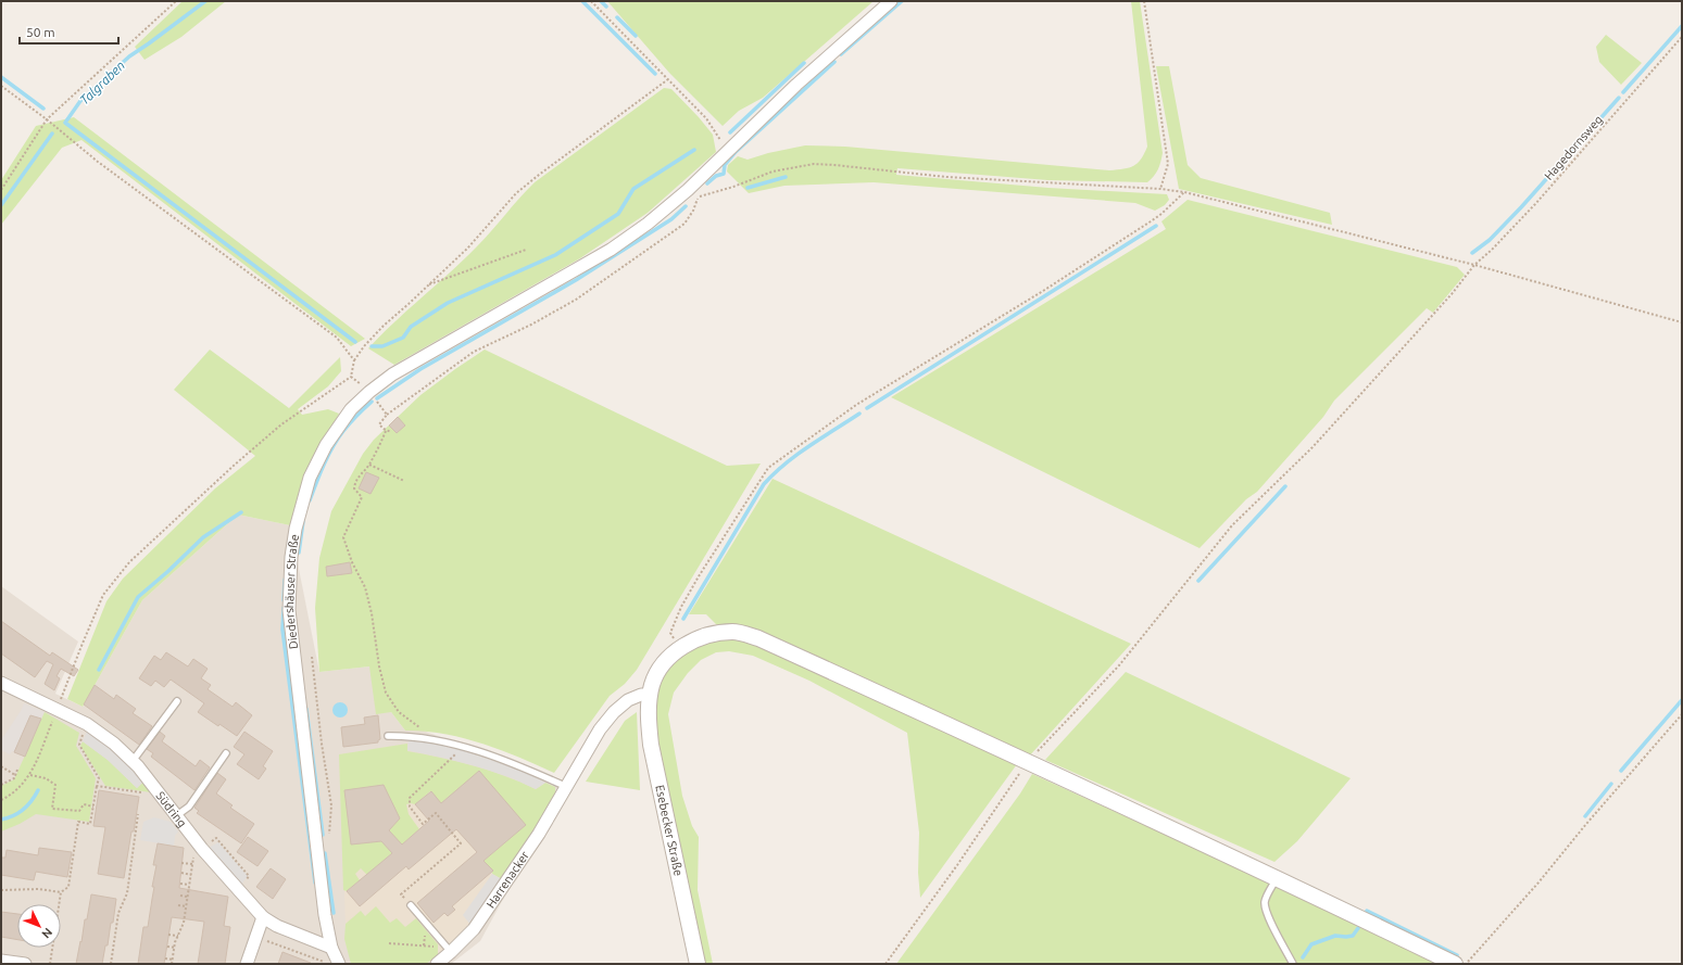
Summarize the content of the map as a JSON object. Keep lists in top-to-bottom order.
{
  "streets": {
    "street": [
      "Diedershäuser Straße",
      "Südring",
      "Esebecker Straße",
      "Harrenacker"
    ],
    "path": ["Hagedornsweg"]
  },
  "crossings": [
    ["Hagedornsweg", "Esebecker Straße"],
    ["Diedershäuser Straße", "Südring"],
    ["Esebecker Straße", "Harrenacker"]
  ],
  "water": ["Talgraben"],
  "scale_bar": "50 m",
  "north": "bottom right"
}
